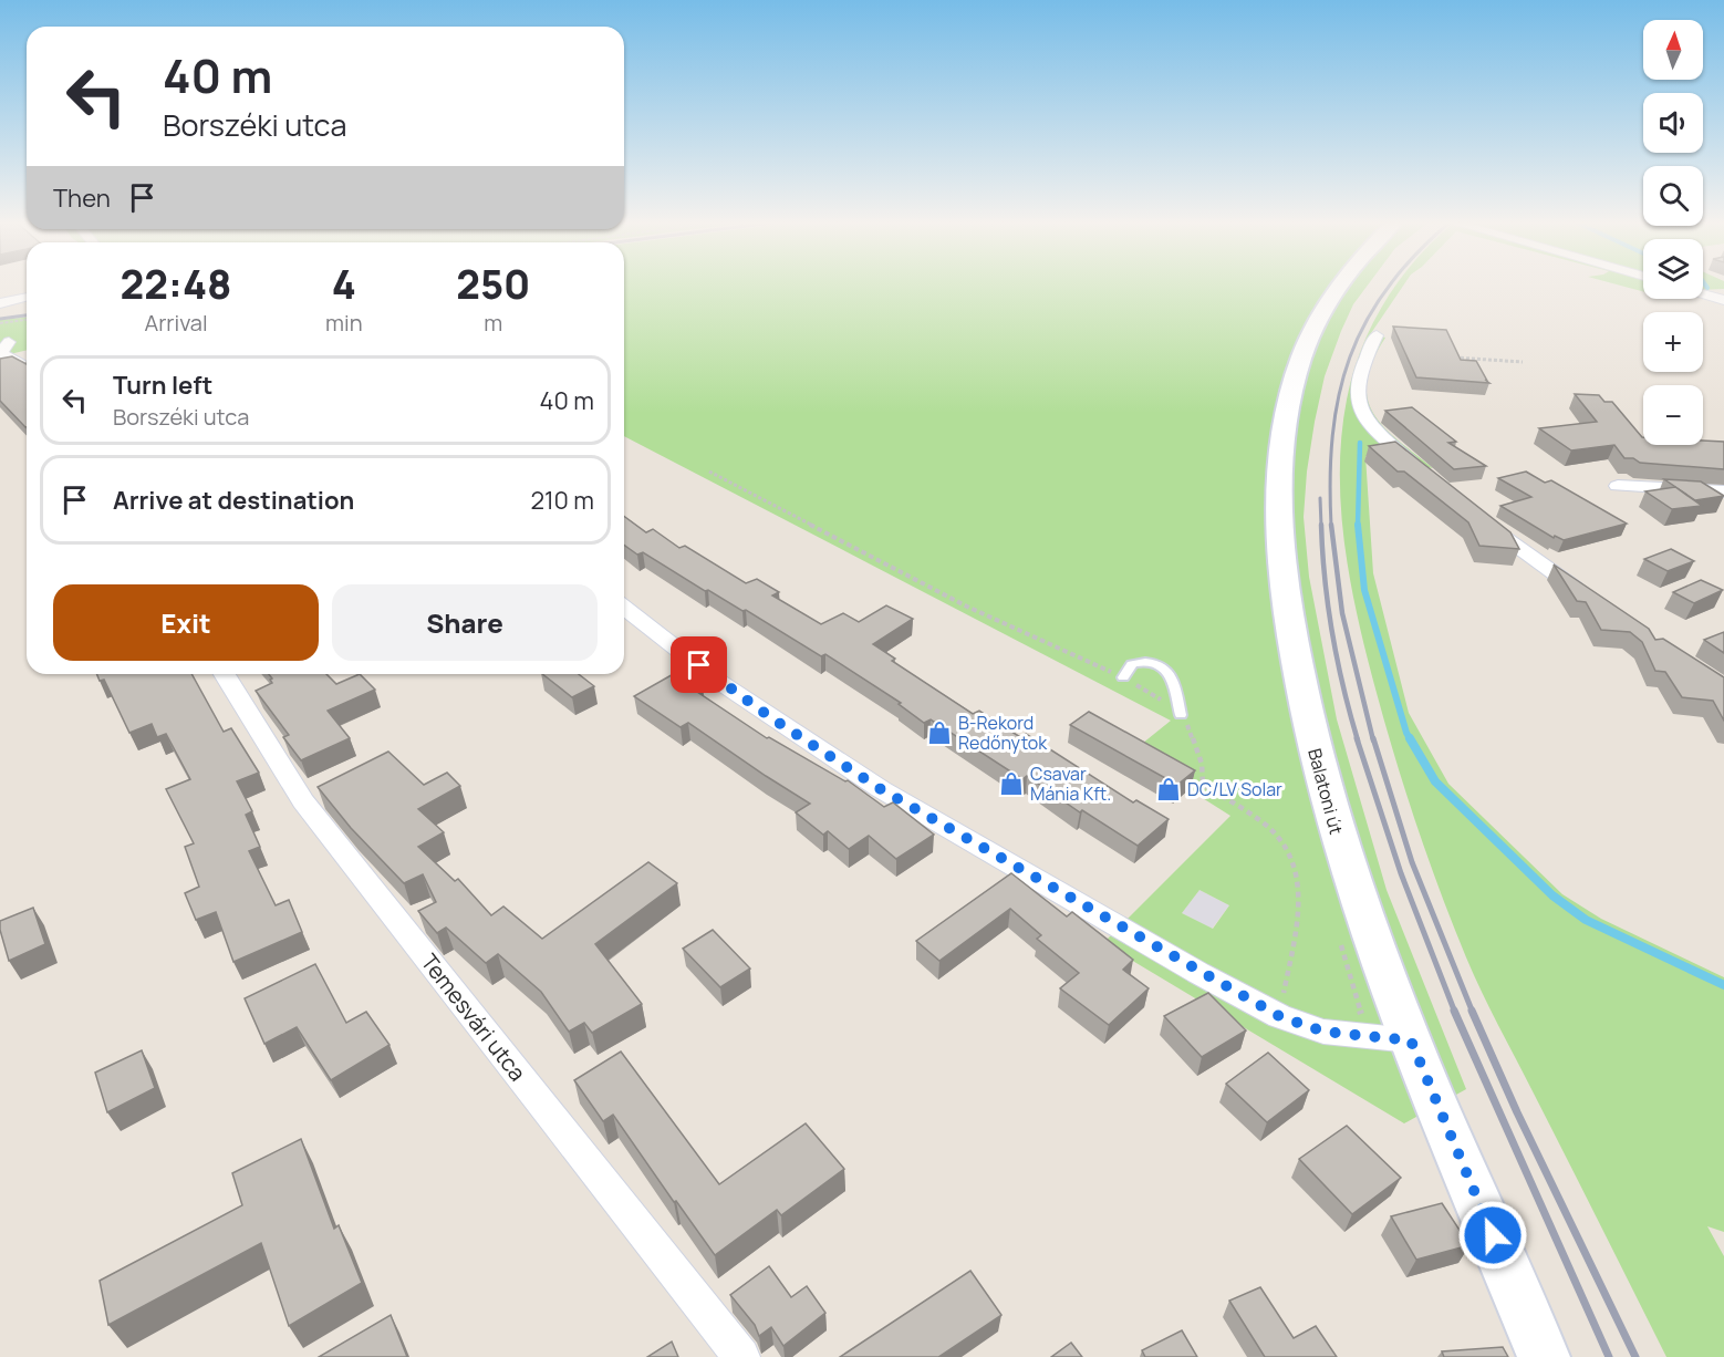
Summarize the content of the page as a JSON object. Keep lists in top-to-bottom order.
{
  "streets": {
    "main road": ["Balatoni út"],
    "street": ["Temesvári utca"]
  },
  "places": {
    "shop": ["B-Rekord Redőnytok", "Csavar Mánia Kft.", "DC/LV Solar"]
  },
  "north": "top",
  "page": {
    "map_buttons": ["+", "−"],
    "turn": ["40 m", "Borszéki utca"],
    "then": "Then",
    "eta": [
      "22:48",
      "Arrival",
      "4",
      "min",
      "250",
      "m"
    ],
    "list": [
      {
        "name": "Turn left",
        "note": "Borszéki utca",
        "value": "40 m"
      },
      {
        "name": "Arrive at destination",
        "value": "210 m"
      }
    ],
    "buttons": ["Exit", "Share"]
  }
}
